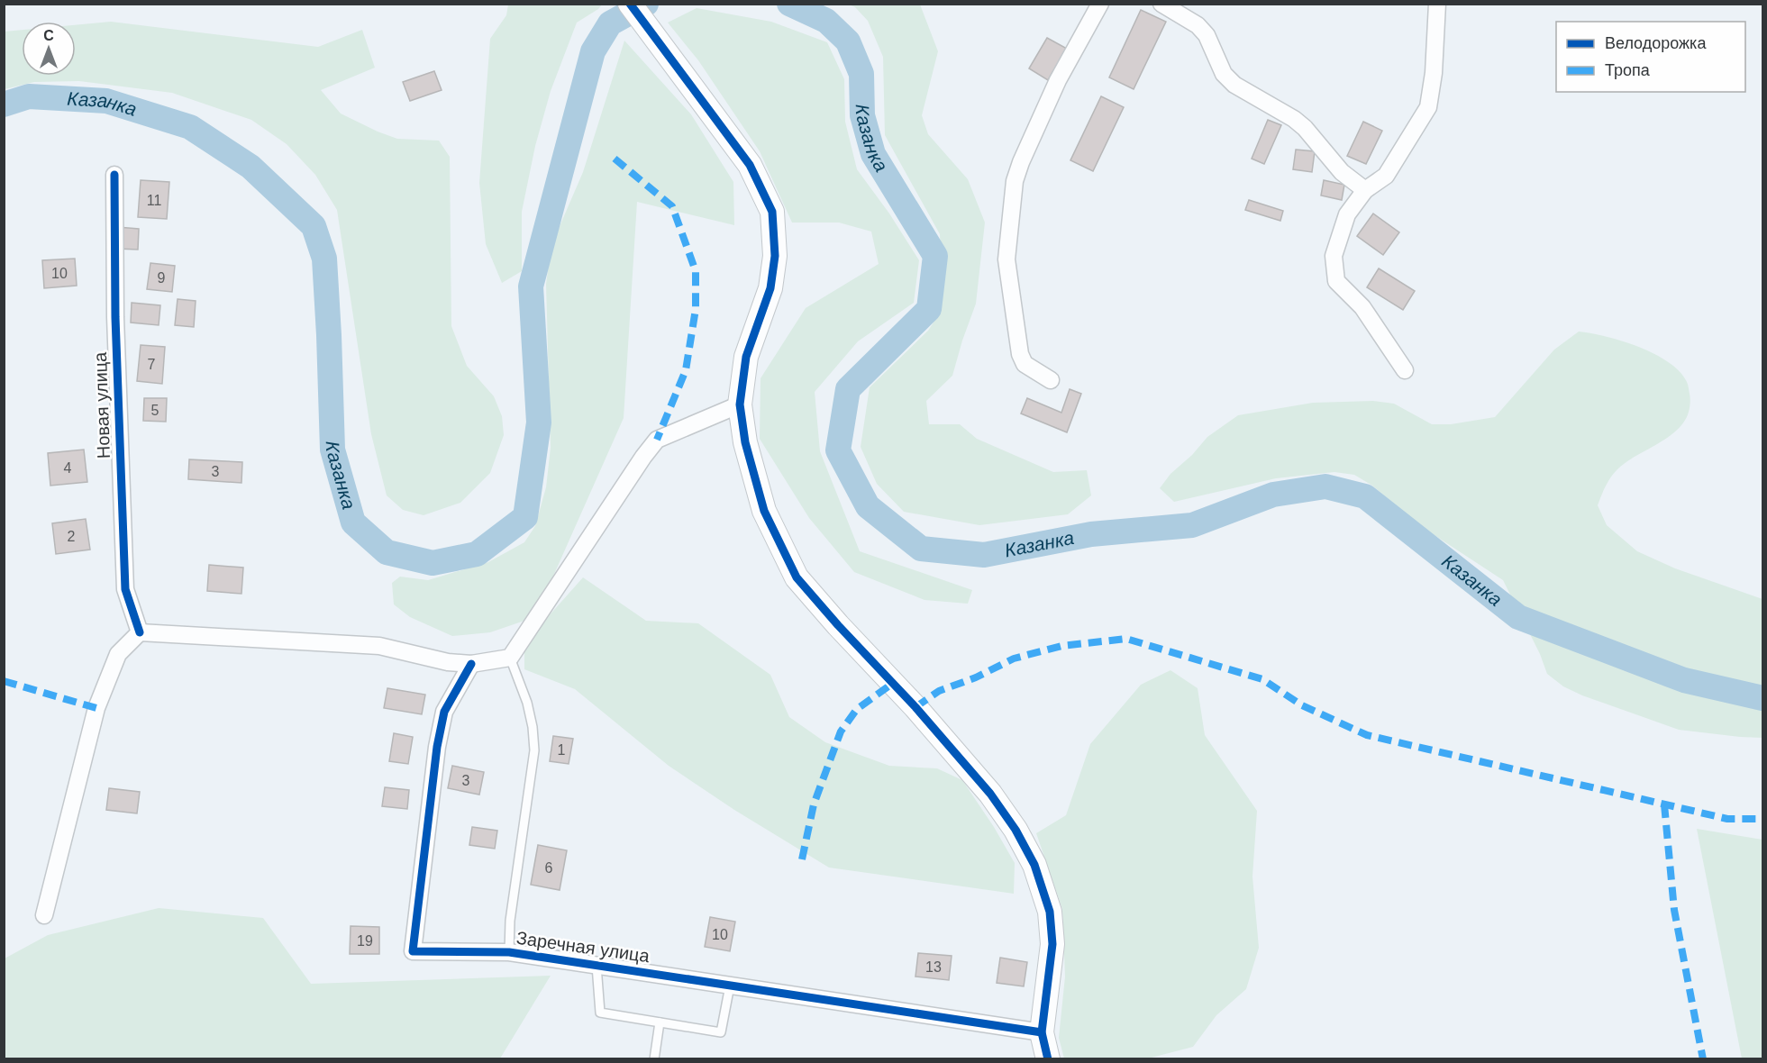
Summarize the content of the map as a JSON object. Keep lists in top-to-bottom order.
{
  "streets": {
    "street": ["Новая улица", "Заречная улица"]
  },
  "water": ["Казанка"],
  "house_numbers": [
    "11",
    "10",
    "9",
    "7",
    "5",
    "4",
    "3",
    "2",
    "1",
    "3",
    "6",
    "10",
    "19",
    "13"
  ],
  "legend": ["Велодорожка", "Тропа"],
  "north": "top"
}
